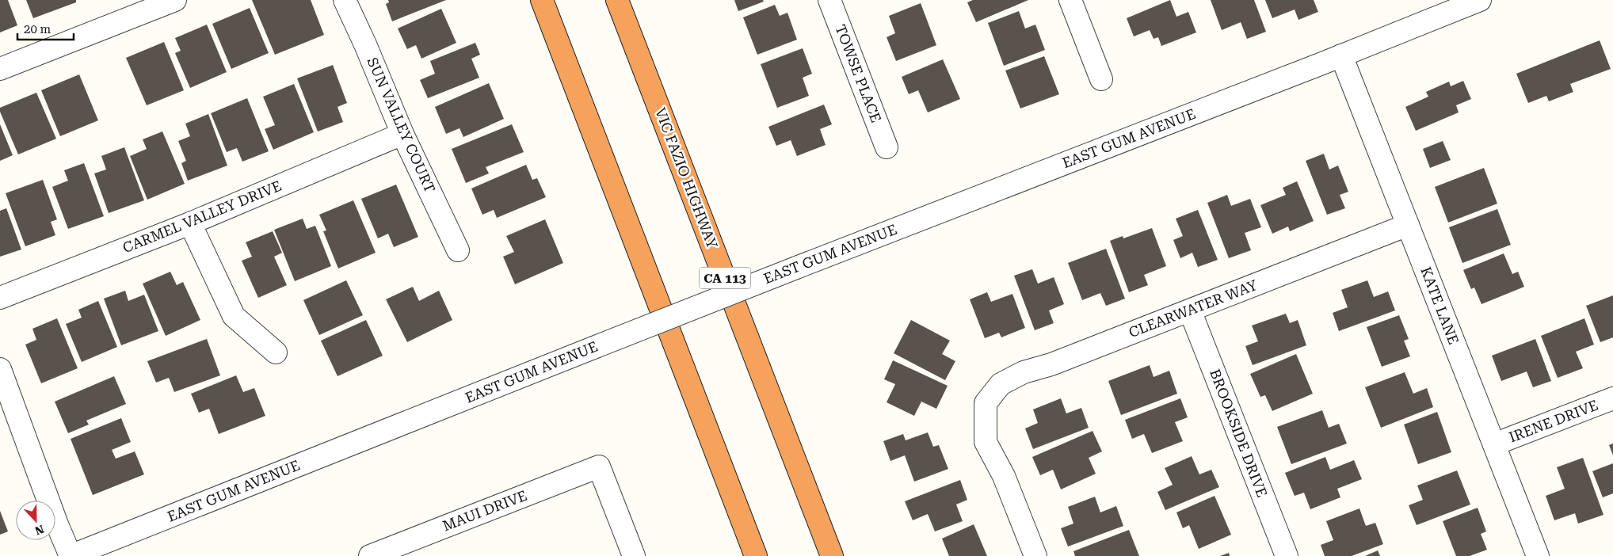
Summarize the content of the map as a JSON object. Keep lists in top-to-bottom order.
{
  "streets": {
    "highway": ["VIC FAZIO HIGHWAY", "CA 113"],
    "street": [
      "TOWSE PLACE",
      "SUN VALLEY COURT",
      "EAST GUM AVENUE",
      "CARMEL VALLEY DRIVE",
      "KATE LANE",
      "CLEARWATER WAY",
      "IRENE DRIVE",
      "BROOKSIDE DRIVE",
      "MAUI DRIVE"
    ]
  },
  "crossings": [
    ["SUN VALLEY COURT", "CARMEL VALLEY DRIVE"],
    ["EAST GUM AVENUE", "KATE LANE"],
    ["KATE LANE", "CLEARWATER WAY"],
    ["KATE LANE", "IRENE DRIVE"],
    ["CLEARWATER WAY", "BROOKSIDE DRIVE"]
  ],
  "scale_bar": "20 m",
  "north": "bottom"
}
